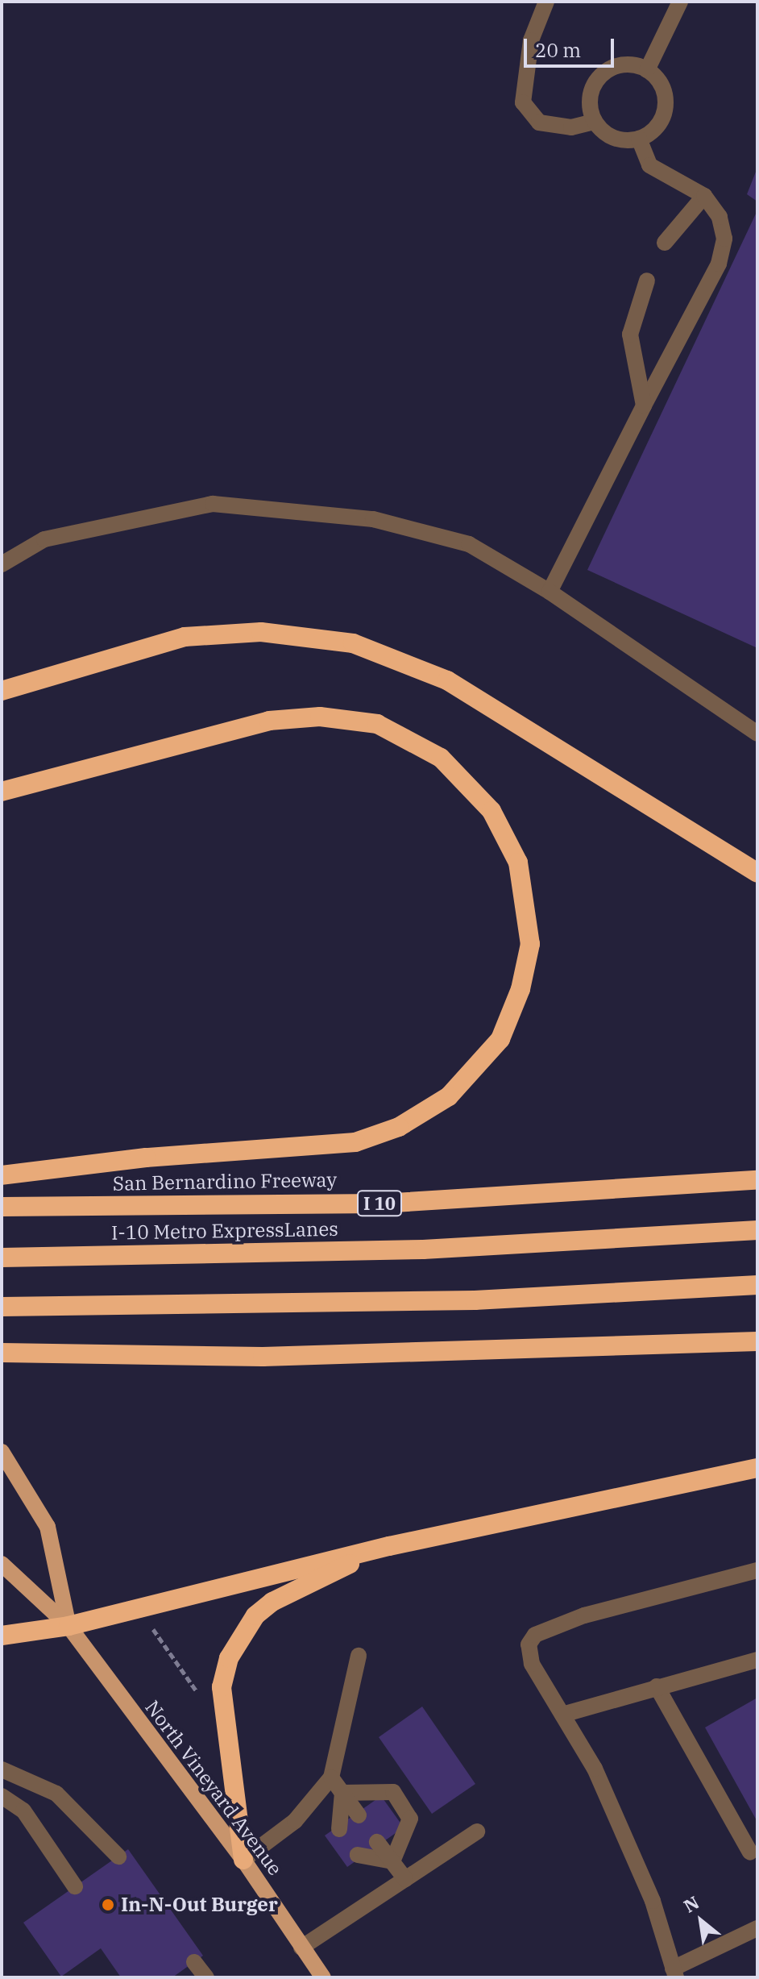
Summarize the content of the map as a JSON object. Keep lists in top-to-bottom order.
{
  "streets": {
    "highway": ["San Bernardino Freeway", "I 10", "I-10 Metro ExpressLanes"],
    "main road": ["North Vineyard Avenue"]
  },
  "places": ["In-N-Out Burger"],
  "scale_bar": "20 m",
  "north": "top left"
}
